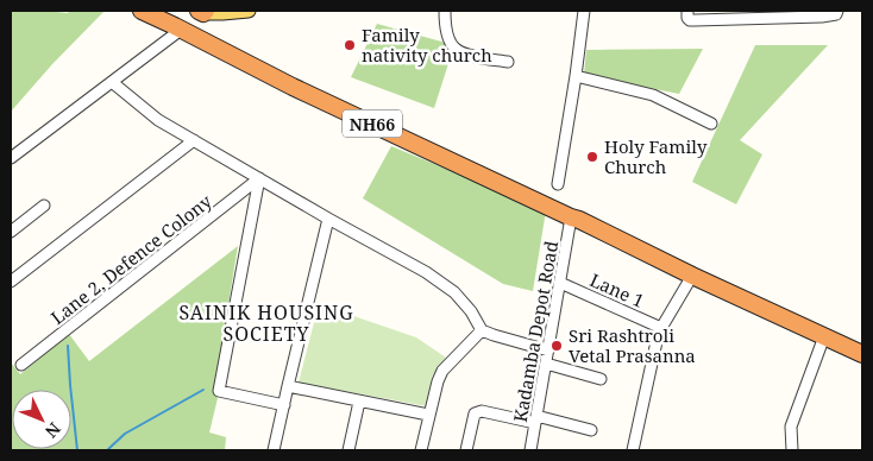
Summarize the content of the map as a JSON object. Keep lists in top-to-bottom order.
{
  "streets": {
    "highway": ["NH66"],
    "street": ["Lane 2, Defence Colony", "Lane 1", "Kadamba Depot Road"]
  },
  "crossings": [
    ["NH66", "Kadamba Depot Road"],
    ["Lane 1", "Kadamba Depot Road"]
  ],
  "districts": ["SAINIK HOUSING SOCIETY"],
  "places": ["Family nativity church", "Holy Family Church", "Sri Rashtroli Vetal Prasanna"],
  "north": "bottom right"
}
